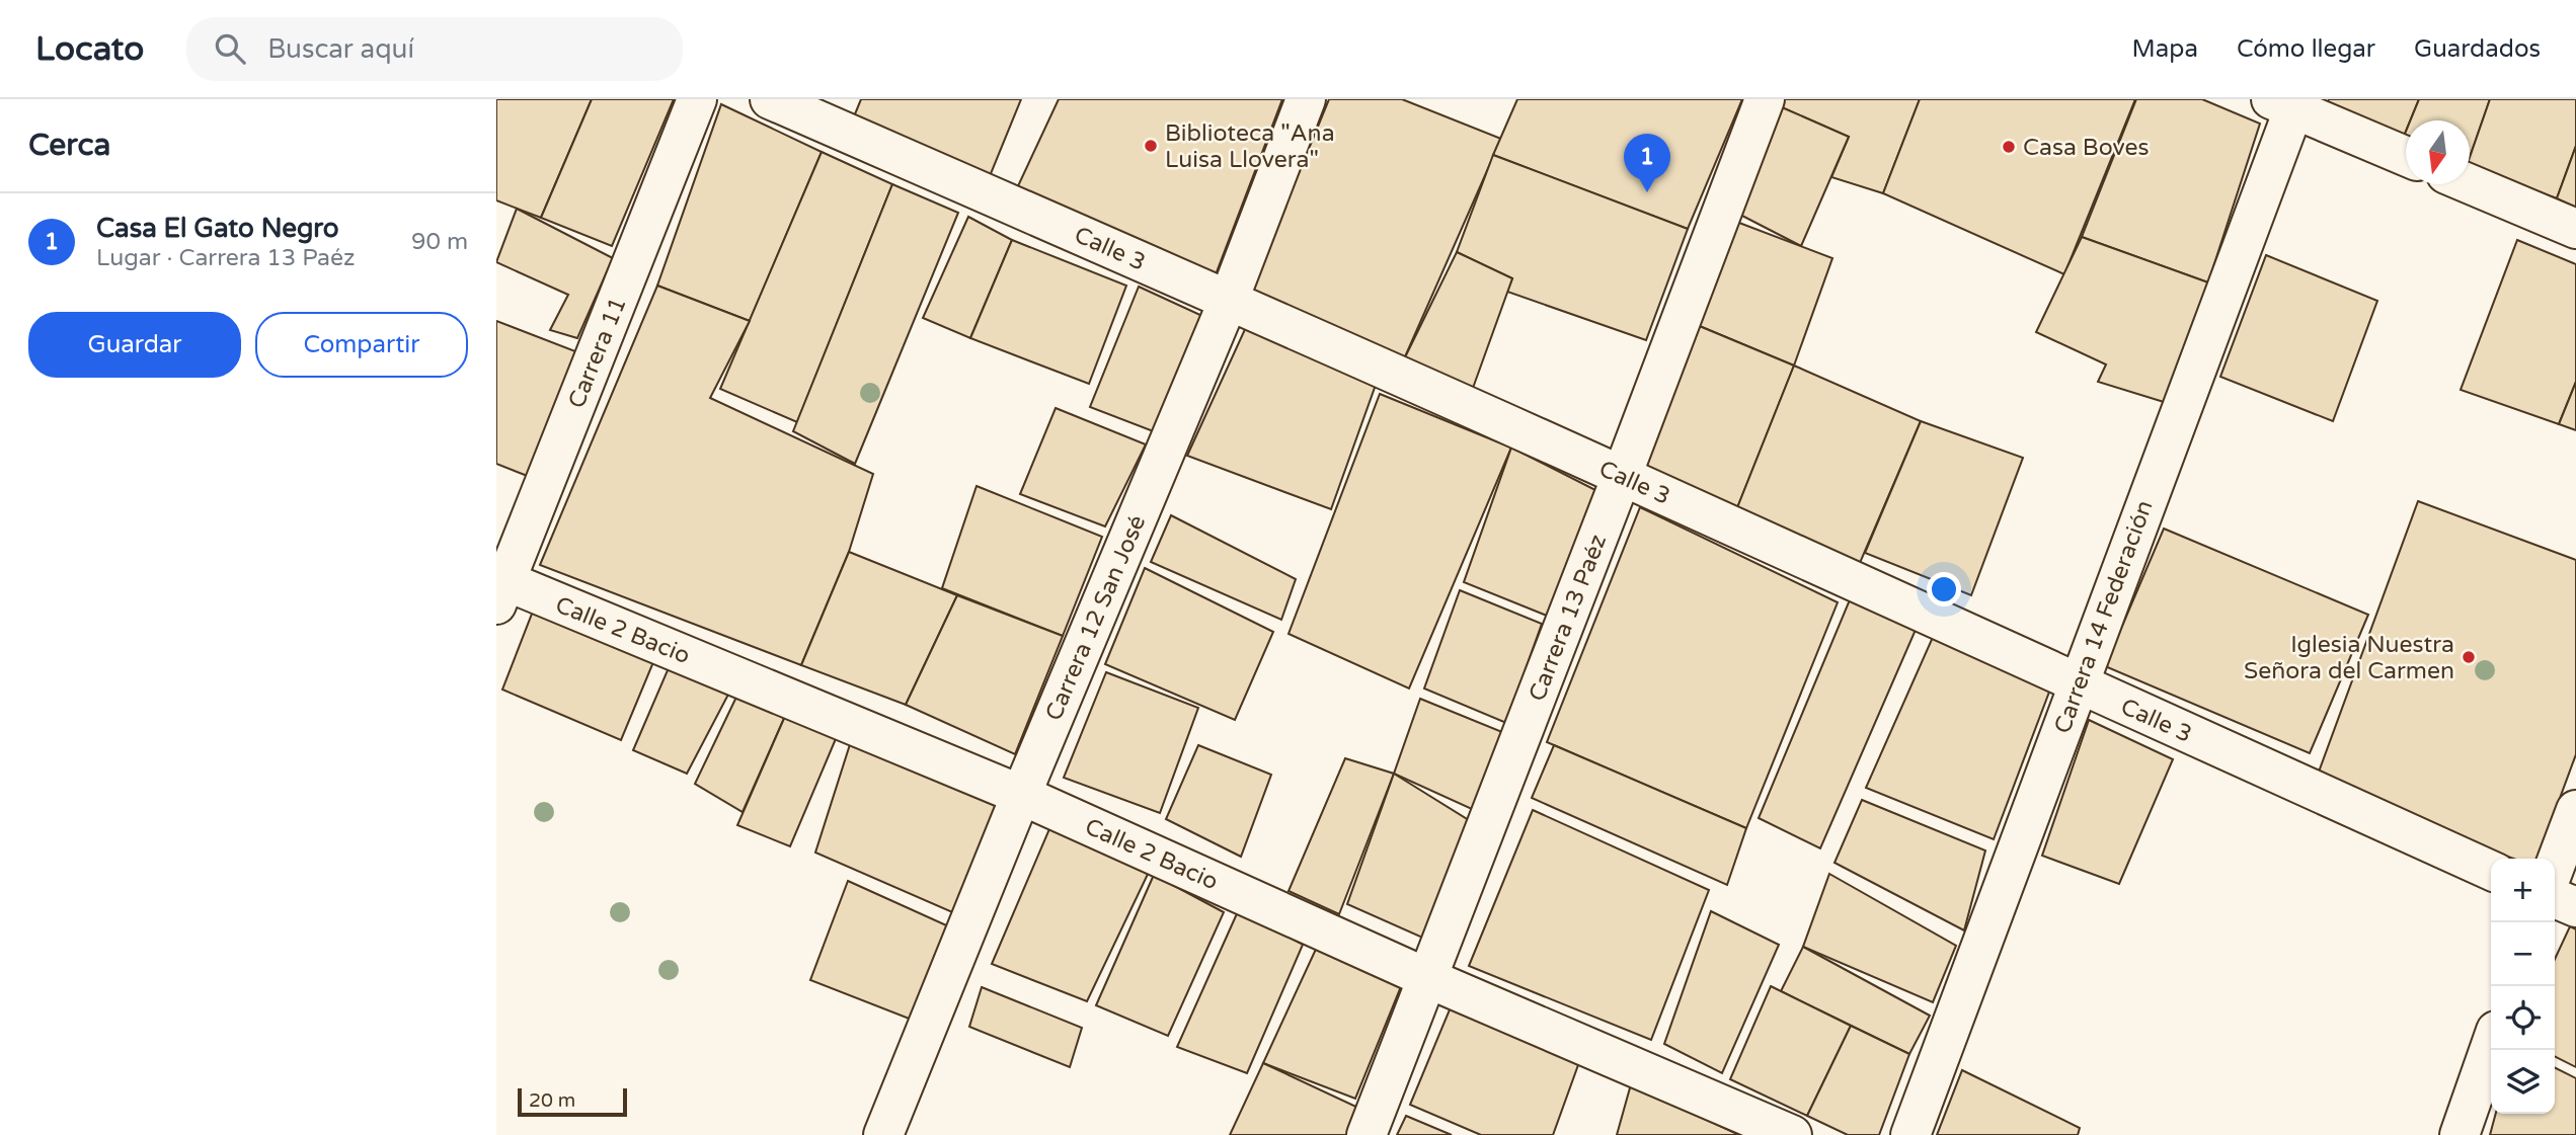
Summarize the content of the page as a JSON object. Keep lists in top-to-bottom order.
{
  "streets": {
    "street": [
      "Calle 3",
      "Carrera 11",
      "Carrera 14 Federación",
      "Carrera 12 San José",
      "Carrera 13 Paéz",
      "Calle 2 Bacio"
    ]
  },
  "crossings": [
    ["Calle 3", "Carrera 14 Federación"],
    ["Calle 3", "Carrera 12 San José"],
    ["Calle 3", "Carrera 13 Paéz"],
    ["Carrera 11", "Calle 2 Bacio"],
    ["Carrera 12 San José", "Calle 2 Bacio"],
    ["Carrera 13 Paéz", "Calle 2 Bacio"]
  ],
  "places": ["Biblioteca \"Ana Luisa Llovera\"", "Casa Boves", "Iglesia Nuestra Señora del Carmen"],
  "scale_bar": "20 m",
  "north": "bottom",
  "page": {
    "header": "Locato",
    "search": "Buscar aquí",
    "nav": ["Mapa", "Cómo llegar", "Guardados"],
    "heading": "Cerca",
    "pins": "1",
    "list": [
      {
        "mark": "1",
        "name": "Casa El Gato Negro",
        "note": "Lugar · Carrera 13 Paéz",
        "value": "90 m"
      }
    ],
    "buttons": ["Guardar", "Compartir"],
    "map_buttons": ["+", "−"],
    "scale": "20 m"
  }
}
